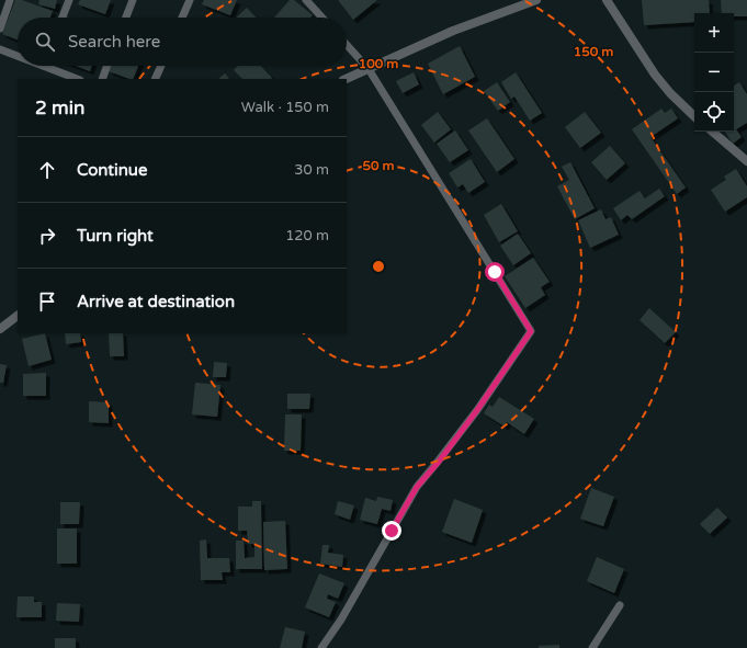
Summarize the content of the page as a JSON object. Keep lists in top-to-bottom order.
{
  "page": {
    "map_buttons": ["+", "−"],
    "search": "Search here",
    "heading": ["2 min", "Walk · 150 m"],
    "list": [
      ["Continue", "30 m"],
      ["Turn right", "120 m"],
      "Arrive at destination"
    ]
  },
  "rings": ["150 m", "100 m", "50 m"]
}
